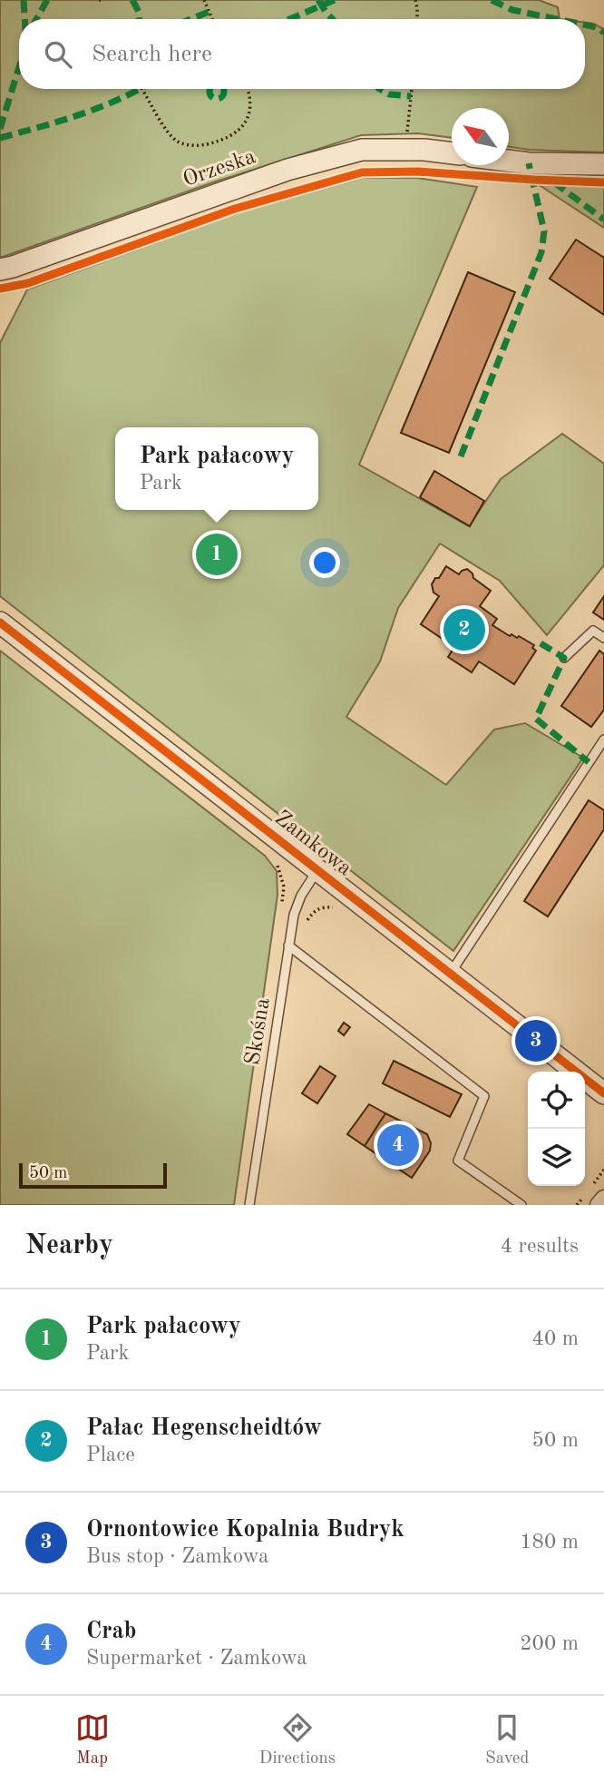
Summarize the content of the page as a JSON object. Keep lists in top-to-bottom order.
{
  "streets": {
    "street": ["Orzeska", "Zamkowa"],
    "lane": ["Skośna"]
  },
  "crossings": [
    ["Zamkowa", "Skośna"]
  ],
  "scale_bar": "50 m",
  "north": "top left",
  "page": {
    "search": "Search here",
    "popup": ["Park pałacowy", "Park"],
    "pins": [
      "1",
      "2",
      "3",
      "4"
    ],
    "scale": "50 m",
    "heading": ["Nearby", "4 results"],
    "list": [
      {
        "mark": "1",
        "name": "Park pałacowy",
        "note": "Park",
        "value": "40 m"
      },
      {
        "mark": "2",
        "name": "Pałac Hegenscheidtów",
        "note": "Place",
        "value": "50 m"
      },
      {
        "mark": "3",
        "name": "Ornontowice Kopalnia Budryk",
        "note": "Bus stop · Zamkowa",
        "value": "180 m"
      },
      {
        "mark": "4",
        "name": "Crab",
        "note": "Supermarket · Zamkowa",
        "value": "200 m"
      }
    ],
    "nav": ["Map", "Directions", "Saved"]
  }
}
